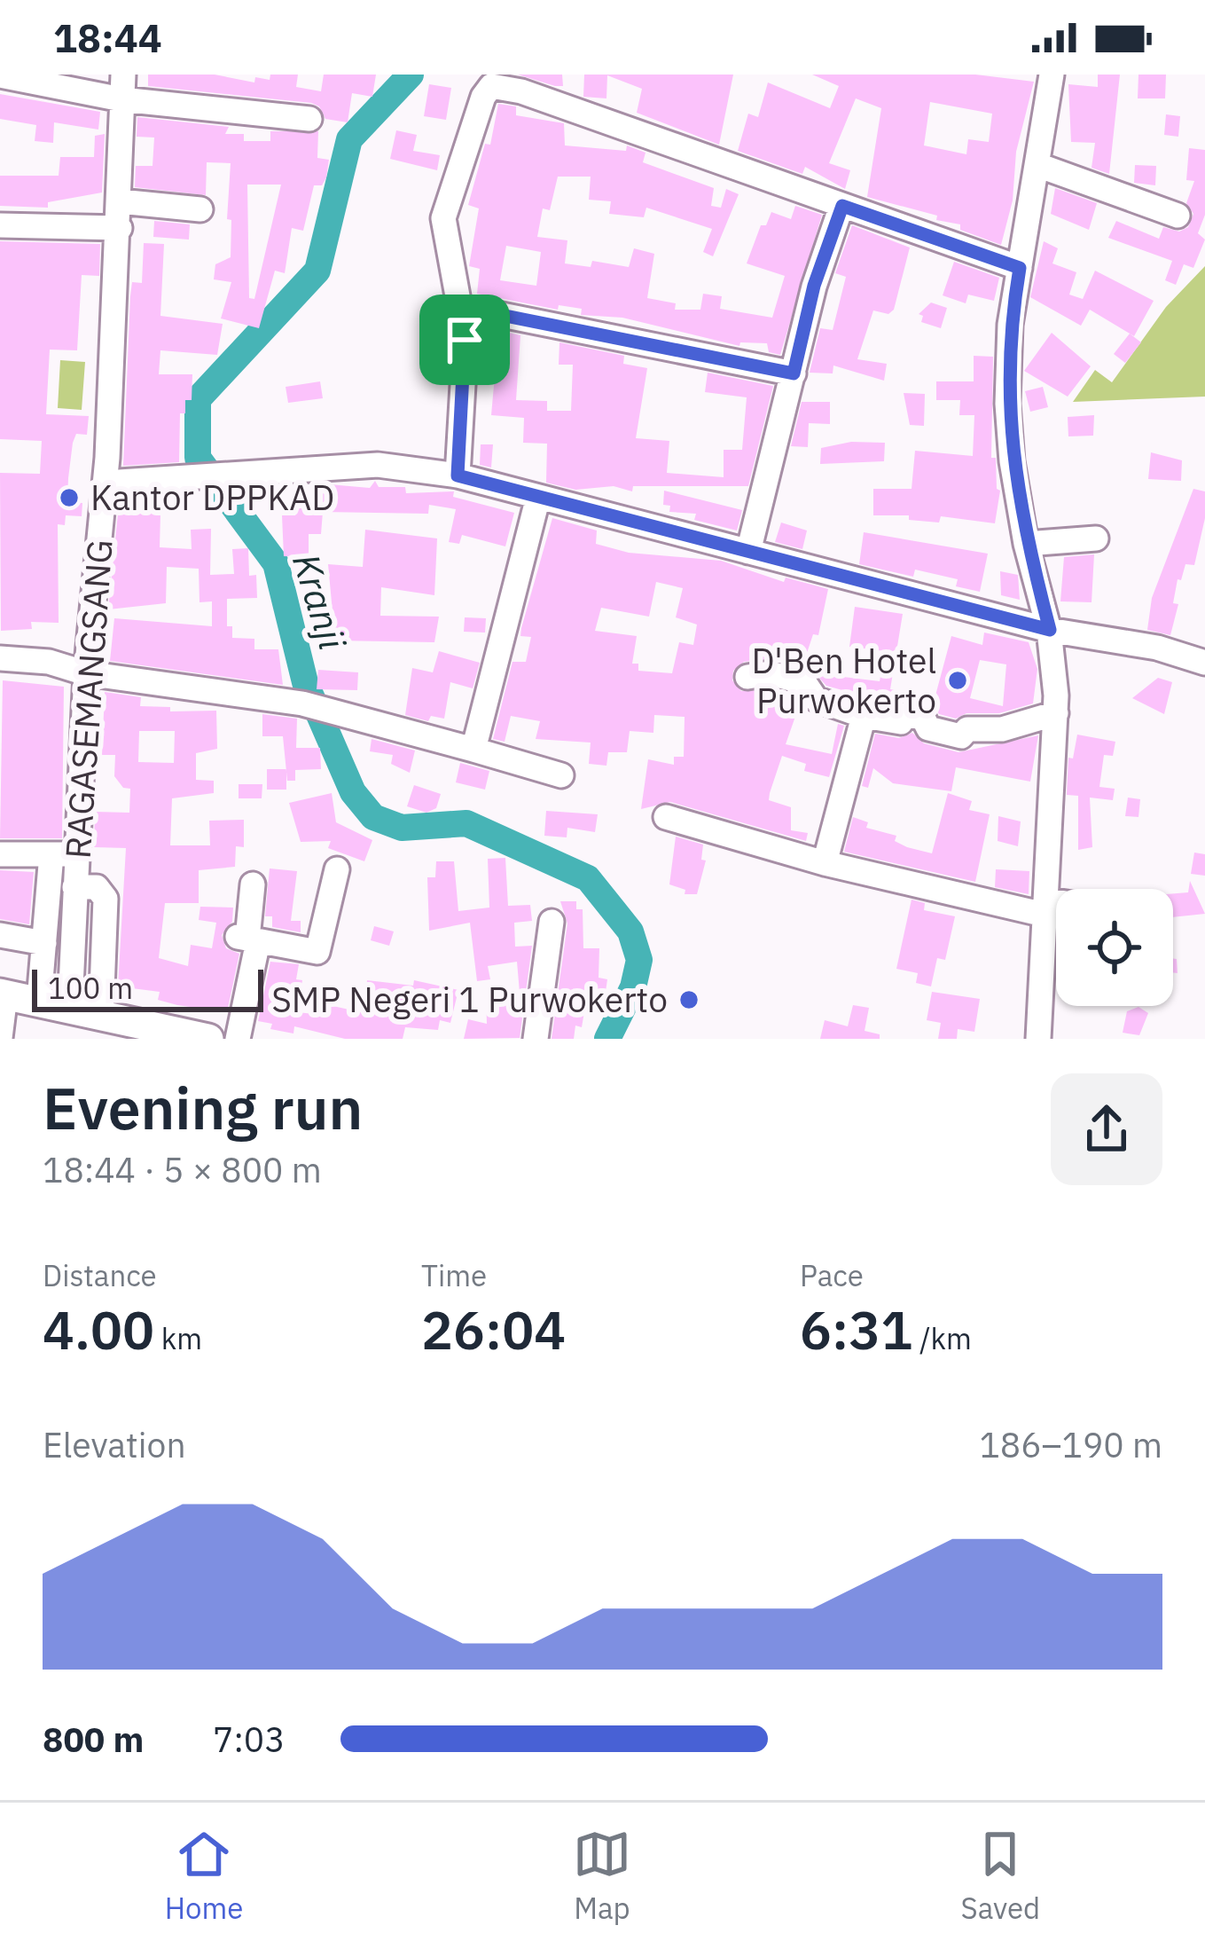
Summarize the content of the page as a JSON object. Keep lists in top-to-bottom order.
{
  "streets": {
    "street": ["RAGASEMANGSANG"]
  },
  "water": ["Kranji"],
  "places": ["Kantor DPPKAD", "D'Ben Hotel Purwokerto", "SMP Negeri 1 Purwokerto"],
  "scale_bar": "100 m",
  "page": {
    "status": "18:44",
    "scale": "100 m",
    "heading": ["Evening run", "18:44 · 5 × 800 m"],
    "stats": [
      ["Distance", "4.00 km"],
      ["Time", "26:04"],
      ["Pace", "6:31 /km"]
    ],
    "chart": ["Elevation", "186–190 m"],
    "list": [
      {
        "name": "800 m",
        "note": "7:03"
      }
    ],
    "tabs": ["Home", "Map", "Saved"]
  }
}
